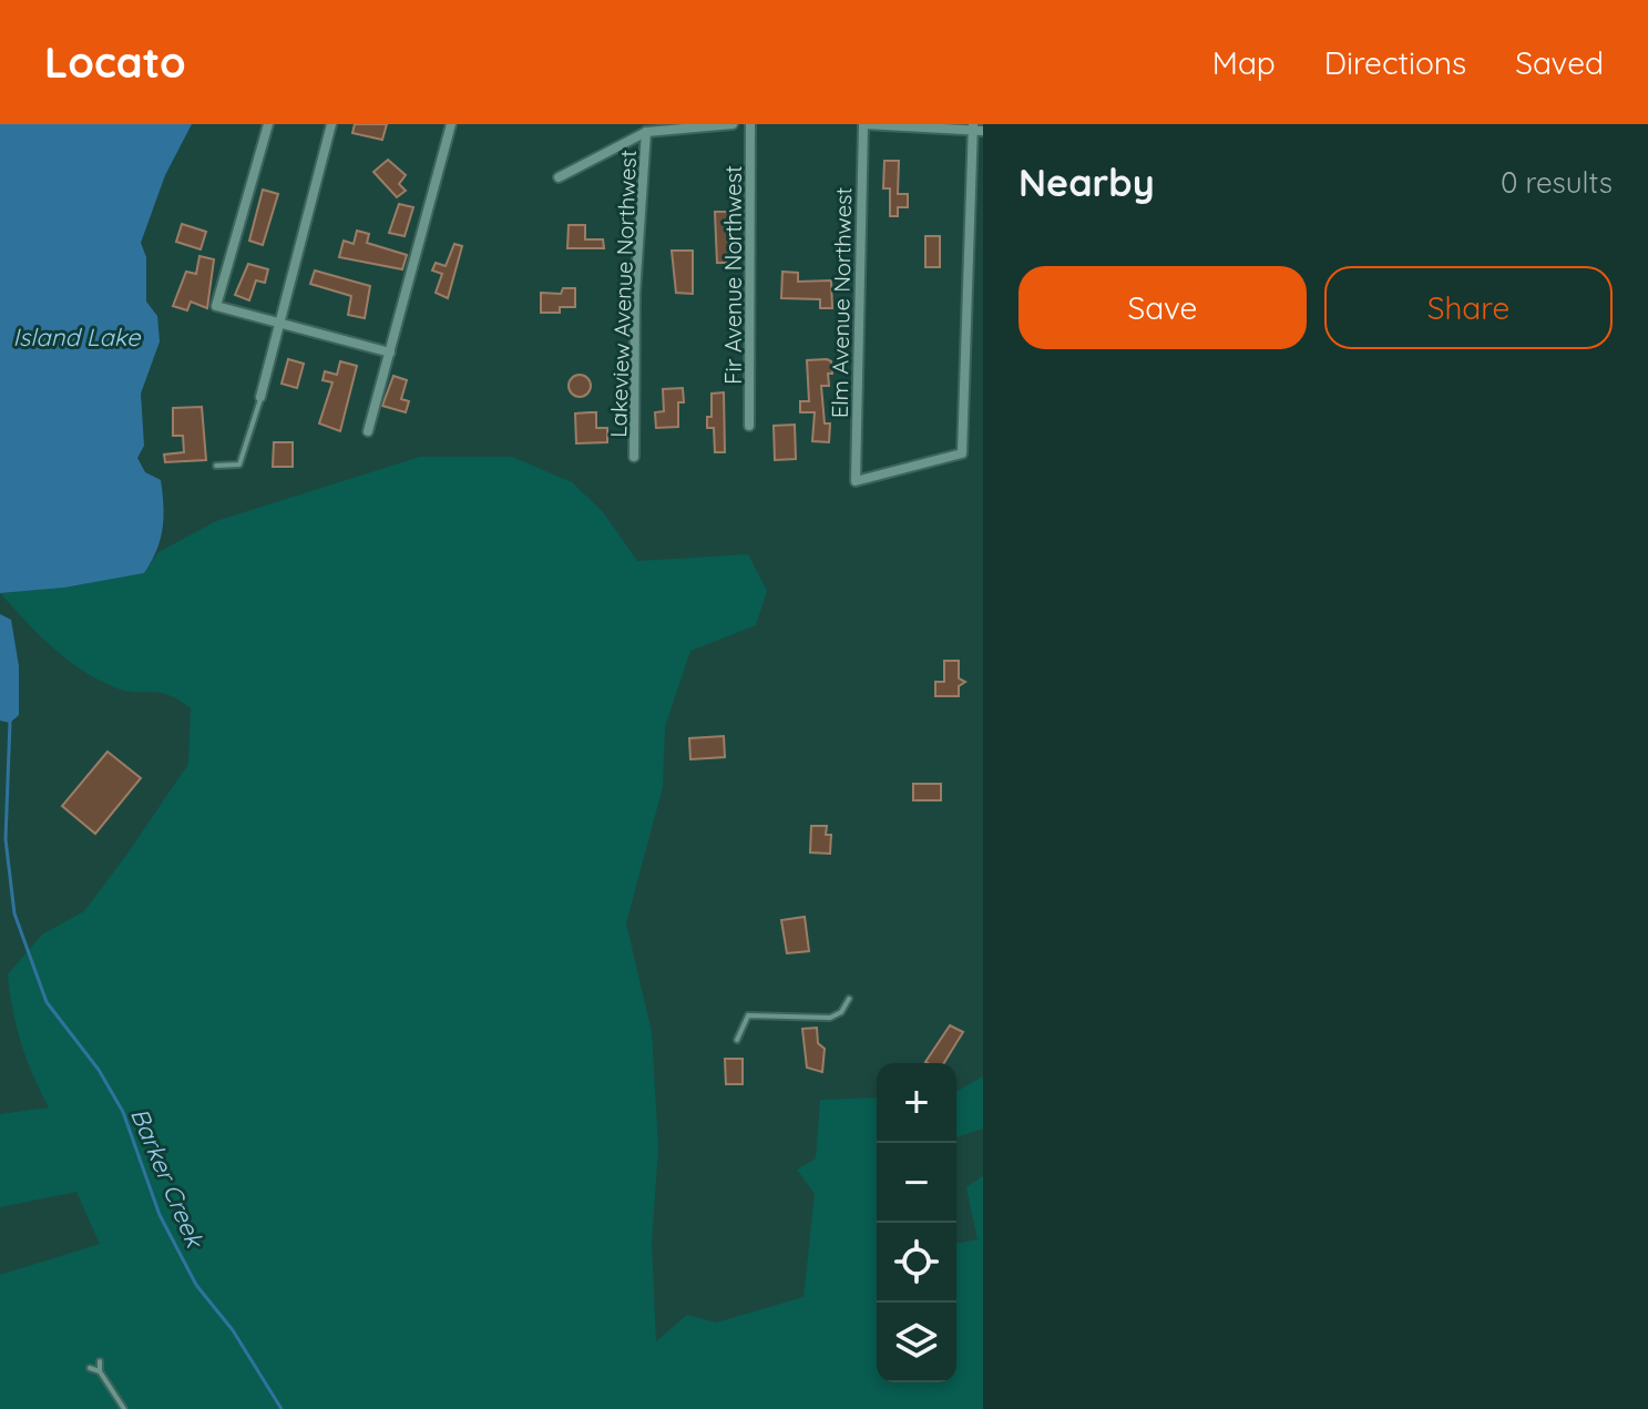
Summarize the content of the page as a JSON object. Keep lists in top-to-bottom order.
{
  "streets": {
    "street": ["Fir Avenue Northwest", "Lakeview Avenue Northwest", "Elm Avenue Northwest"]
  },
  "water": ["Island Lake", "Barker Creek"],
  "page": {
    "header": "Locato",
    "nav": ["Map", "Directions", "Saved"],
    "heading": ["Nearby", "0 results"],
    "buttons": ["Save", "Share"],
    "map_buttons": ["+", "−"]
  }
}
